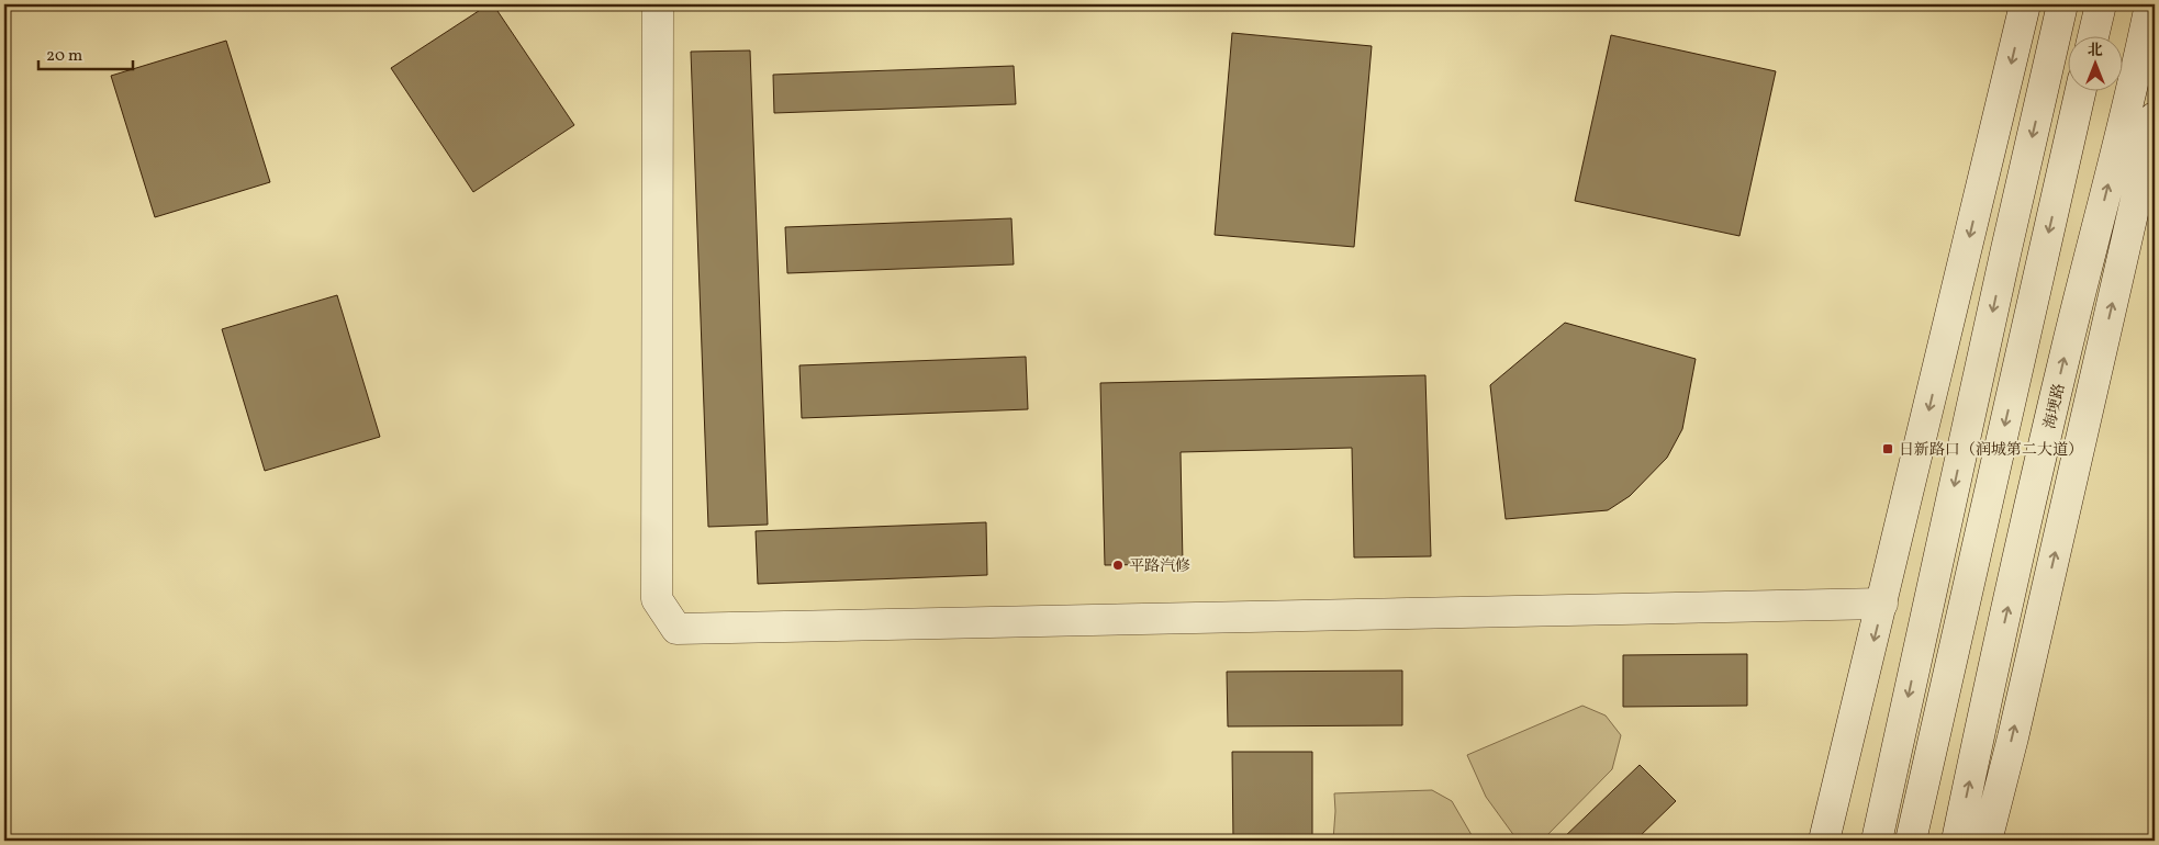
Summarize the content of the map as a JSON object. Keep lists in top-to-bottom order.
{
  "streets": {
    "main road": ["海埂路"]
  },
  "places": {
    "transit": ["日新路口（润城第二大道）"],
    "other": ["平路汽修"]
  },
  "scale_bar": "20 m",
  "north": "top"
}
